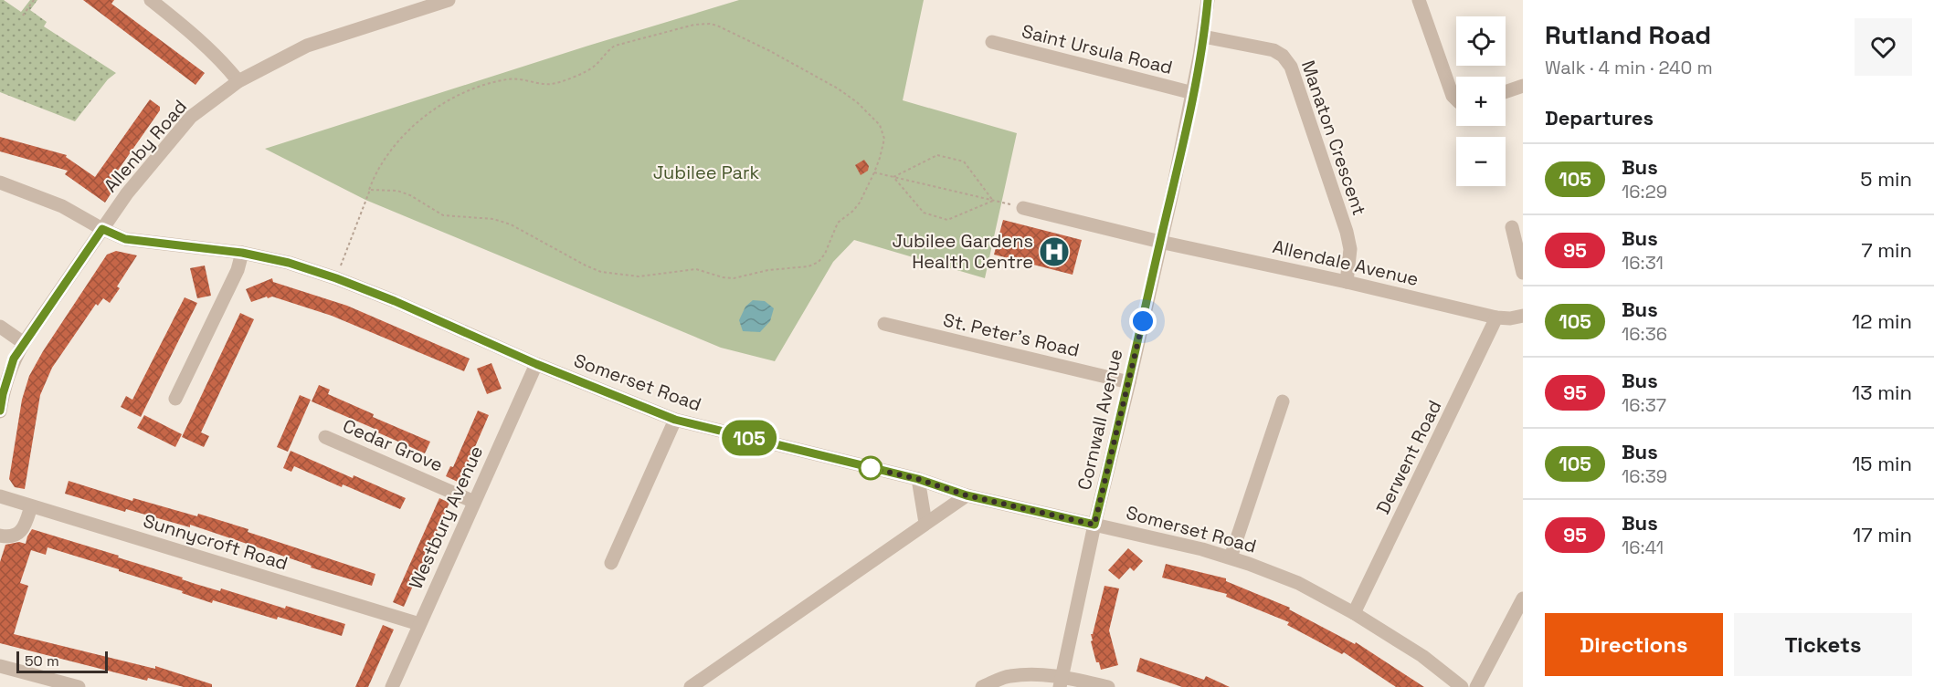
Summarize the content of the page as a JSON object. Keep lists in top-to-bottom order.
{
  "streets": {
    "street": [
      "Saint Ursula Road",
      "Manaton Crescent",
      "Allenby Road",
      "Allendale Avenue",
      "St. Peter's Road",
      "Somerset Road",
      "Cornwall Avenue",
      "Cedar Grove",
      "Derwent Road",
      "Westbury Avenue",
      "Sunnycroft Road"
    ]
  },
  "crossings": [
    ["Saint Ursula Road", "Cornwall Avenue"],
    ["Manaton Crescent", "Allendale Avenue"],
    ["Manaton Crescent", "Cornwall Avenue"],
    ["Allenby Road", "Somerset Road"],
    ["Allendale Avenue", "Cornwall Avenue"],
    ["Allendale Avenue", "Derwent Road"],
    ["St. Peter's Road", "Cornwall Avenue"],
    ["Somerset Road", "Cornwall Avenue"],
    ["Somerset Road", "Derwent Road"],
    ["Somerset Road", "Westbury Avenue"],
    ["Cedar Grove", "Westbury Avenue"],
    ["Westbury Avenue", "Sunnycroft Road"]
  ],
  "parks": ["Jubilee Park"],
  "places": {
    "hospital": ["Jubilee Gardens Health Centre"]
  },
  "lines": ["bus line 105"],
  "scale_bar": "50 m",
  "page": {
    "on_map": "105",
    "heading": [
      ["Rutland Road", "Walk · 4 min · 240 m"],
      "Departures"
    ],
    "map_buttons": ["+", "−"],
    "list": [
      {
        "mark": "105",
        "name": "Bus",
        "note": "16:29",
        "value": "5 min"
      },
      {
        "mark": "95",
        "name": "Bus",
        "note": "16:31",
        "value": "7 min"
      },
      {
        "mark": "105",
        "name": "Bus",
        "note": "16:36",
        "value": "12 min"
      },
      {
        "mark": "95",
        "name": "Bus",
        "note": "16:37",
        "value": "13 min"
      },
      {
        "mark": "105",
        "name": "Bus",
        "note": "16:39",
        "value": "15 min"
      },
      {
        "mark": "95",
        "name": "Bus",
        "note": "16:41",
        "value": "17 min"
      }
    ],
    "buttons": ["Directions", "Tickets"],
    "scale": "50 m"
  }
}
